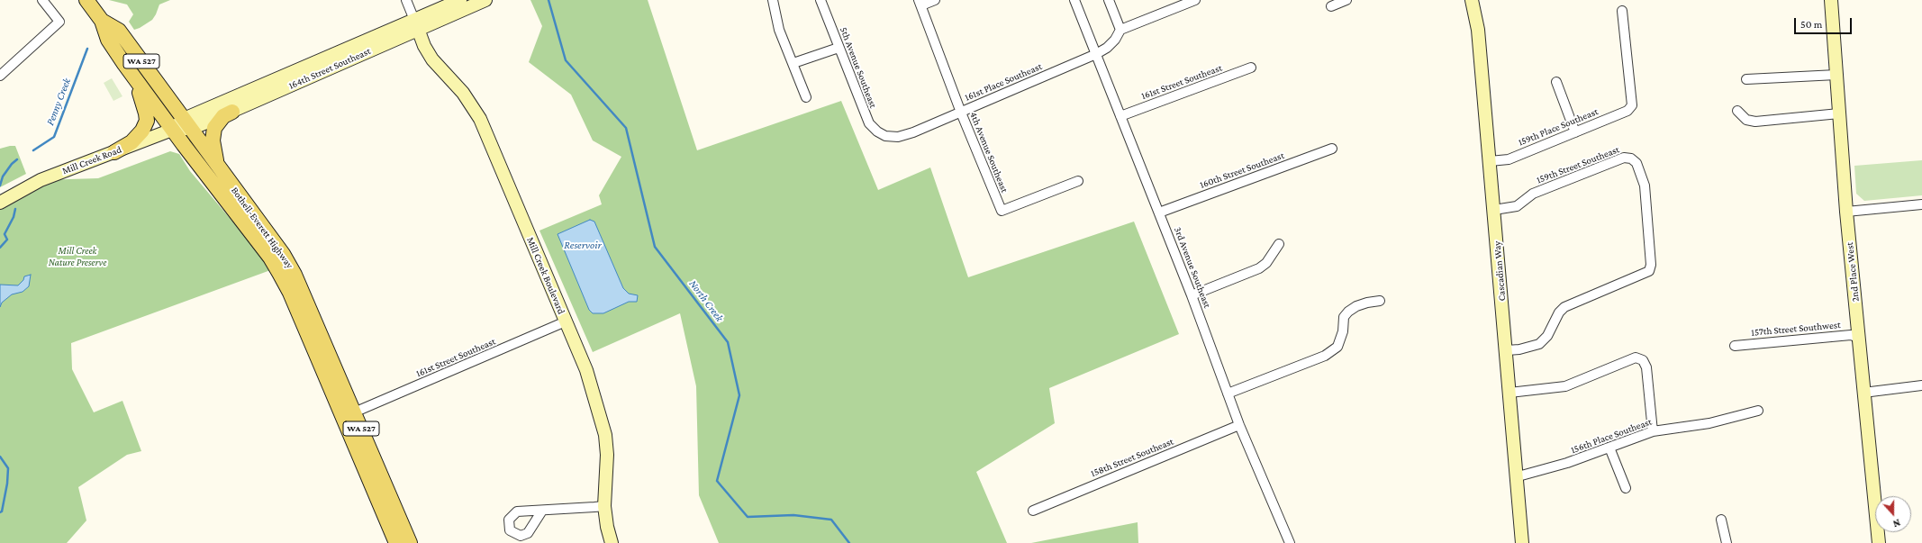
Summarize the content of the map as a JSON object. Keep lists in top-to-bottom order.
{
  "streets": {
    "main road": ["WA 527", "Bothell-Everett Highway"],
    "street": [
      "5th Avenue Southeast",
      "164th Street Southeast",
      "161st Place Southeast",
      "161st Street Southeast",
      "159th Place Southeast",
      "4th Avenue Southeast",
      "Mill Creek Road",
      "159th Street Southeast",
      "160th Street Southeast",
      "3rd Avenue Southeast",
      "Cascadian Way",
      "2nd Place West",
      "Mill Creek Boulevard",
      "157th Street Southwest",
      "156th Place Southeast",
      "158th Street Southeast"
    ]
  },
  "crossings": [
    ["5th Avenue Southeast", "161st Place Southeast"],
    ["164th Street Southeast", "Mill Creek Road"],
    ["164th Street Southeast", "Bothell-Everett Highway"],
    ["164th Street Southeast", "Mill Creek Boulevard"],
    ["161st Place Southeast", "4th Avenue Southeast"],
    ["161st Place Southeast", "3rd Avenue Southeast"],
    ["161st Street Southeast", "Bothell-Everett Highway"],
    ["161st Street Southeast", "3rd Avenue Southeast"],
    ["161st Street Southeast", "Mill Creek Boulevard"],
    ["159th Place Southeast", "Cascadian Way"],
    ["Mill Creek Road", "Bothell-Everett Highway"],
    ["159th Street Southeast", "Cascadian Way"],
    ["160th Street Southeast", "3rd Avenue Southeast"],
    ["3rd Avenue Southeast", "158th Street Southeast"],
    ["Cascadian Way", "156th Place Southeast"],
    ["2nd Place West", "157th Street Southwest"]
  ],
  "water": ["Penny Creek", "Reservoir", "North Creek"],
  "parks": ["Mill Creek Nature Preserve"],
  "scale_bar": "50 m",
  "north": "bottom"
}
